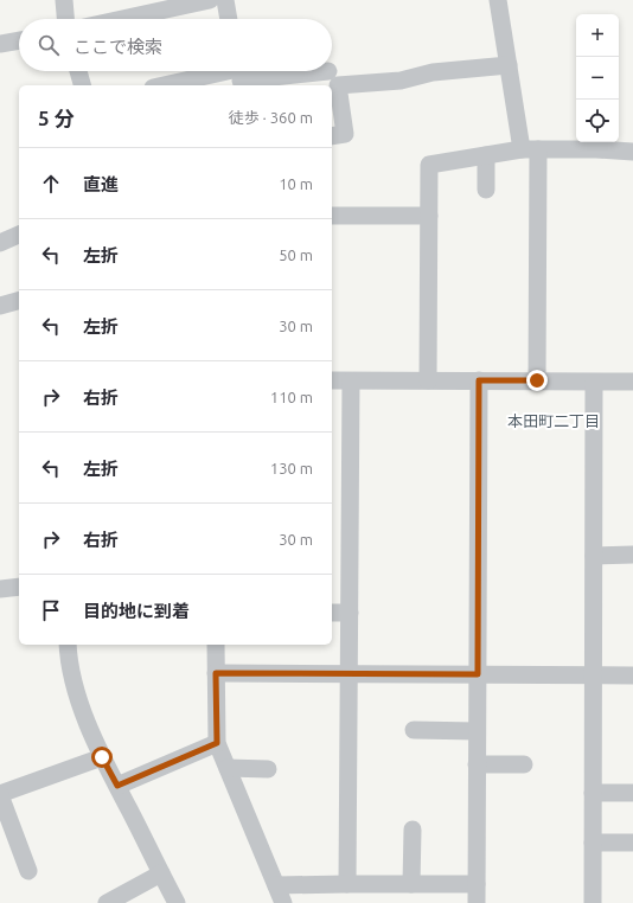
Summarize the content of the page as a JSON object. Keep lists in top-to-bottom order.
{
  "districts": ["本田町二丁目"],
  "page": {
    "map_buttons": ["+", "−"],
    "search": "ここで検索",
    "heading": ["5 分", "徒歩 · 360 m"],
    "list": [
      ["直進", "10 m"],
      ["左折", "50 m"],
      ["左折", "30 m"],
      ["右折", "110 m"],
      ["左折", "130 m"],
      ["右折", "30 m"],
      "目的地に到着"
    ]
  }
}
